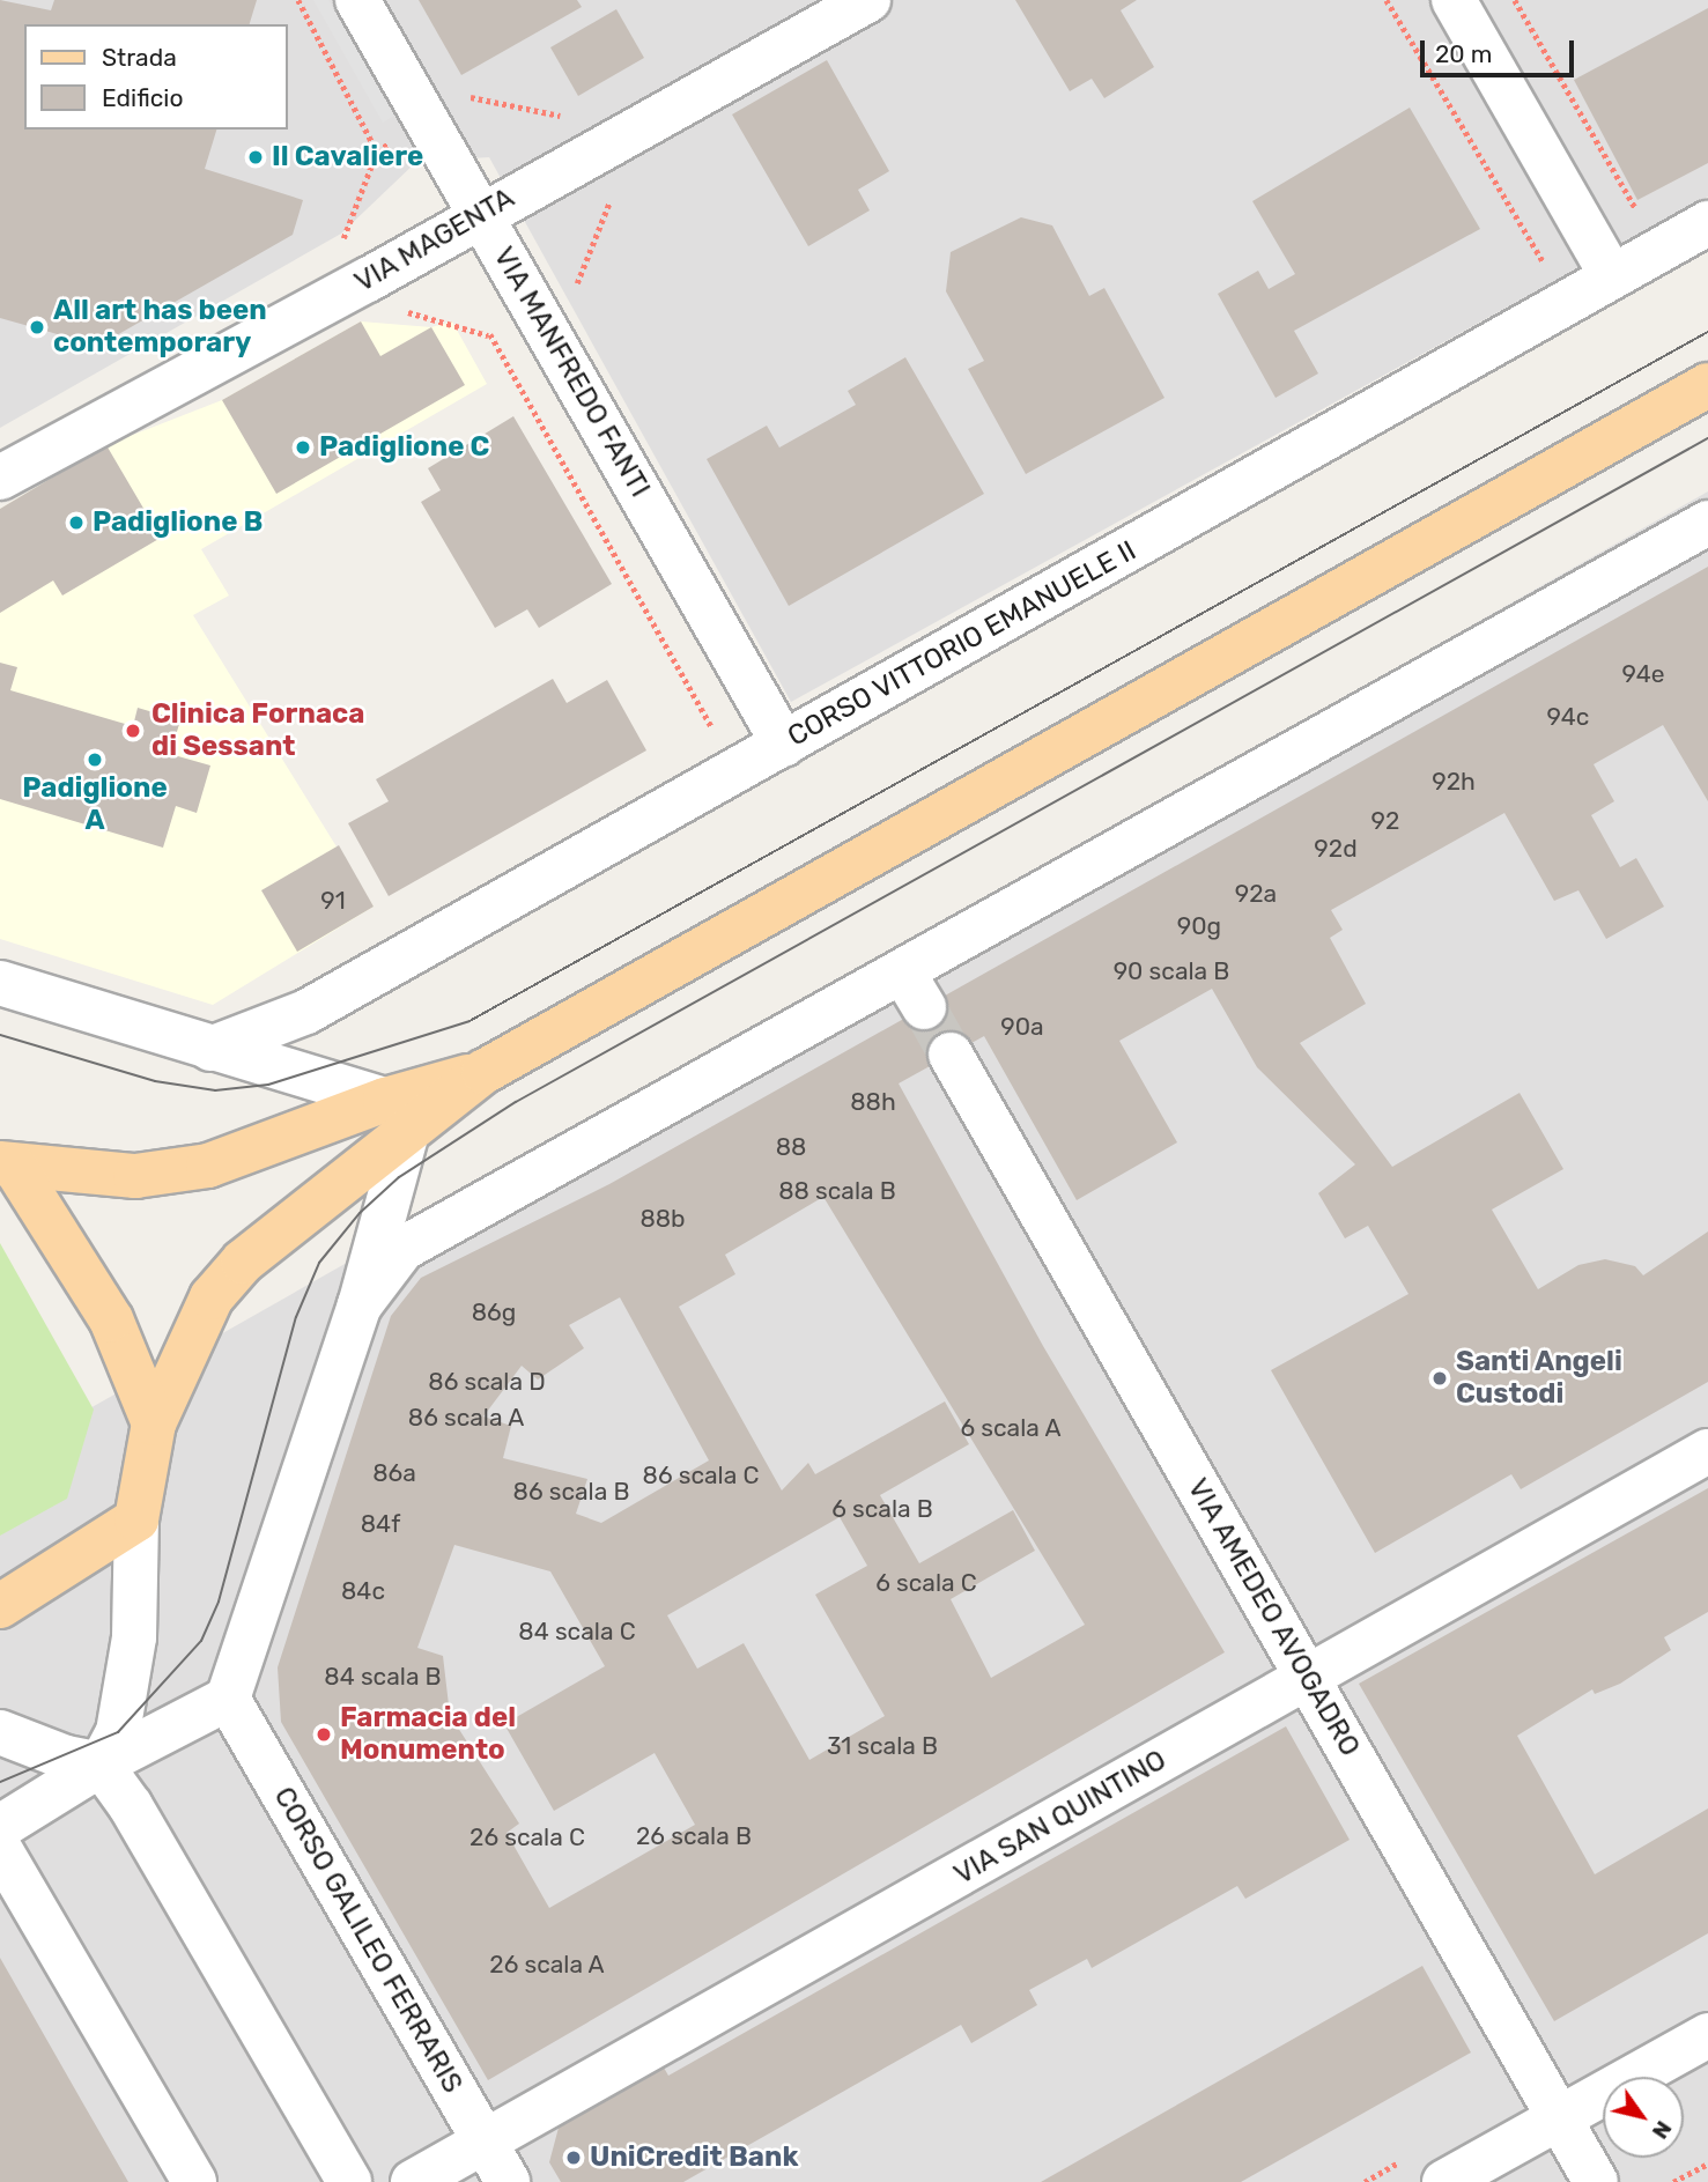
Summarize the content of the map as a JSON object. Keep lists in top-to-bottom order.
{
  "streets": {
    "street": [
      "VIA MAGENTA",
      "VIA MANFREDO FANTI",
      "CORSO VITTORIO EMANUELE II",
      "VIA AMEDEO AVOGADRO",
      "VIA SAN QUINTINO",
      "CORSO GALILEO FERRARIS"
    ]
  },
  "crossings": [
    ["VIA MAGENTA", "VIA MANFREDO FANTI"],
    ["VIA MANFREDO FANTI", "CORSO VITTORIO EMANUELE II"],
    ["VIA AMEDEO AVOGADRO", "VIA SAN QUINTINO"],
    ["VIA SAN QUINTINO", "CORSO GALILEO FERRARIS"]
  ],
  "places": [
    "Il Cavaliere",
    "All art has been contemporary",
    "Padiglione C",
    "Padiglione B",
    "Clinica Fornaca di Sessant",
    "Padiglione A",
    "Santi Angeli Custodi",
    "Farmacia del Monumento",
    "UniCredit Bank"
  ],
  "house_numbers": [
    "94e",
    "94c",
    "92h",
    "92",
    "92d",
    "92a",
    "91",
    "90g",
    "90 scala B",
    "90a",
    "88h",
    "88",
    "88 scala B",
    "88b",
    "86g",
    "86 scala D",
    "86 scala A",
    "6 scala A",
    "86a",
    "86 scala C",
    "86 scala B",
    "6 scala B",
    "84f",
    "6 scala C",
    "84c",
    "84 scala C",
    "84 scala B",
    "31 scala B",
    "26 scala B",
    "26 scala C",
    "26 scala A"
  ],
  "legend": ["Strada", "Edificio"],
  "scale_bar": "20 m",
  "north": "bottom right"
}
